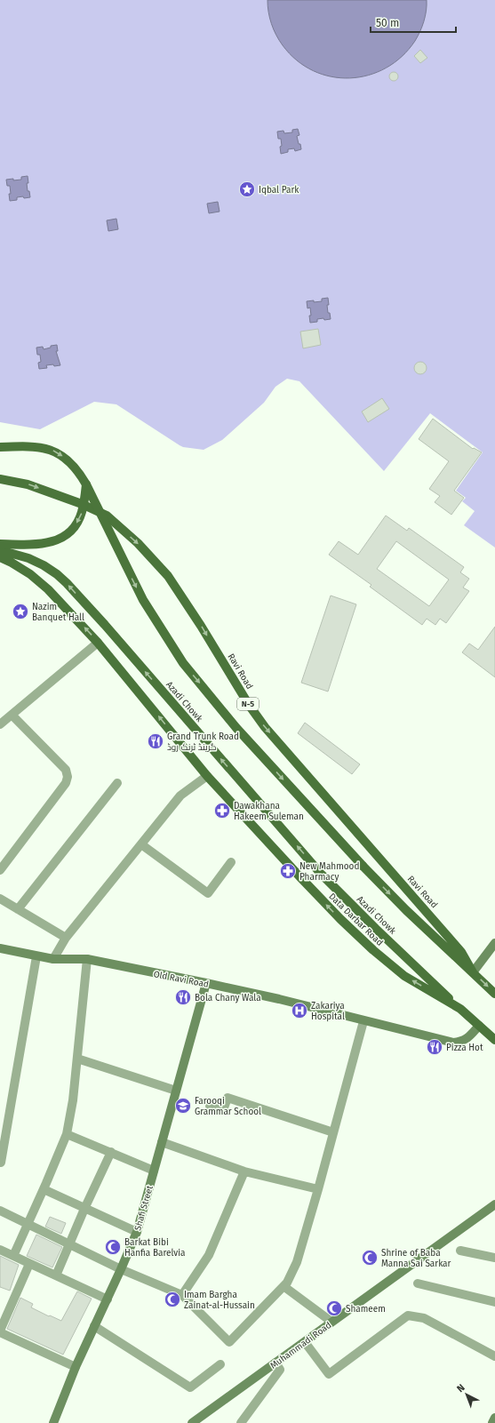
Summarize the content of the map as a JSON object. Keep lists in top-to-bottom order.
{
  "streets": {
    "main road": [
      "Ravi Road",
      "Azadi Chowk",
      "N-5",
      "Data Darbar Road"
    ],
    "street": ["Old Ravi Road", "Shafi Street", "Muhammadi Road"]
  },
  "crossings": [
    ["Ravi Road", "N-5"],
    ["Azadi Chowk", "Data Darbar Road"],
    ["Data Darbar Road", "Old Ravi Road"],
    ["Old Ravi Road", "Shafi Street"]
  ],
  "places": {
    "place": ["Iqbal Park", "Nazim Banquet Hall"],
    "restaurant": ["Grand Trunk Road گرینڈ ٹرنک روڈ", "Bola Chany Wala", "Pizza Hot"],
    "pharmacy": ["Dawakhana Hakeem Suleman", "New Mahmood Pharmacy"],
    "hospital": ["Zakariya Hospital"],
    "school or university": ["Farooqi Grammar School"],
    "mosque": [
      "Barkat Bibi Hanfia Barelvia",
      "Shrine of Baba Manna Sai Sarkar",
      "Imam Bargha Zainat-al-Hussain",
      "Shameem"
    ]
  },
  "scale_bar": "50 m",
  "north": "top left"
}
